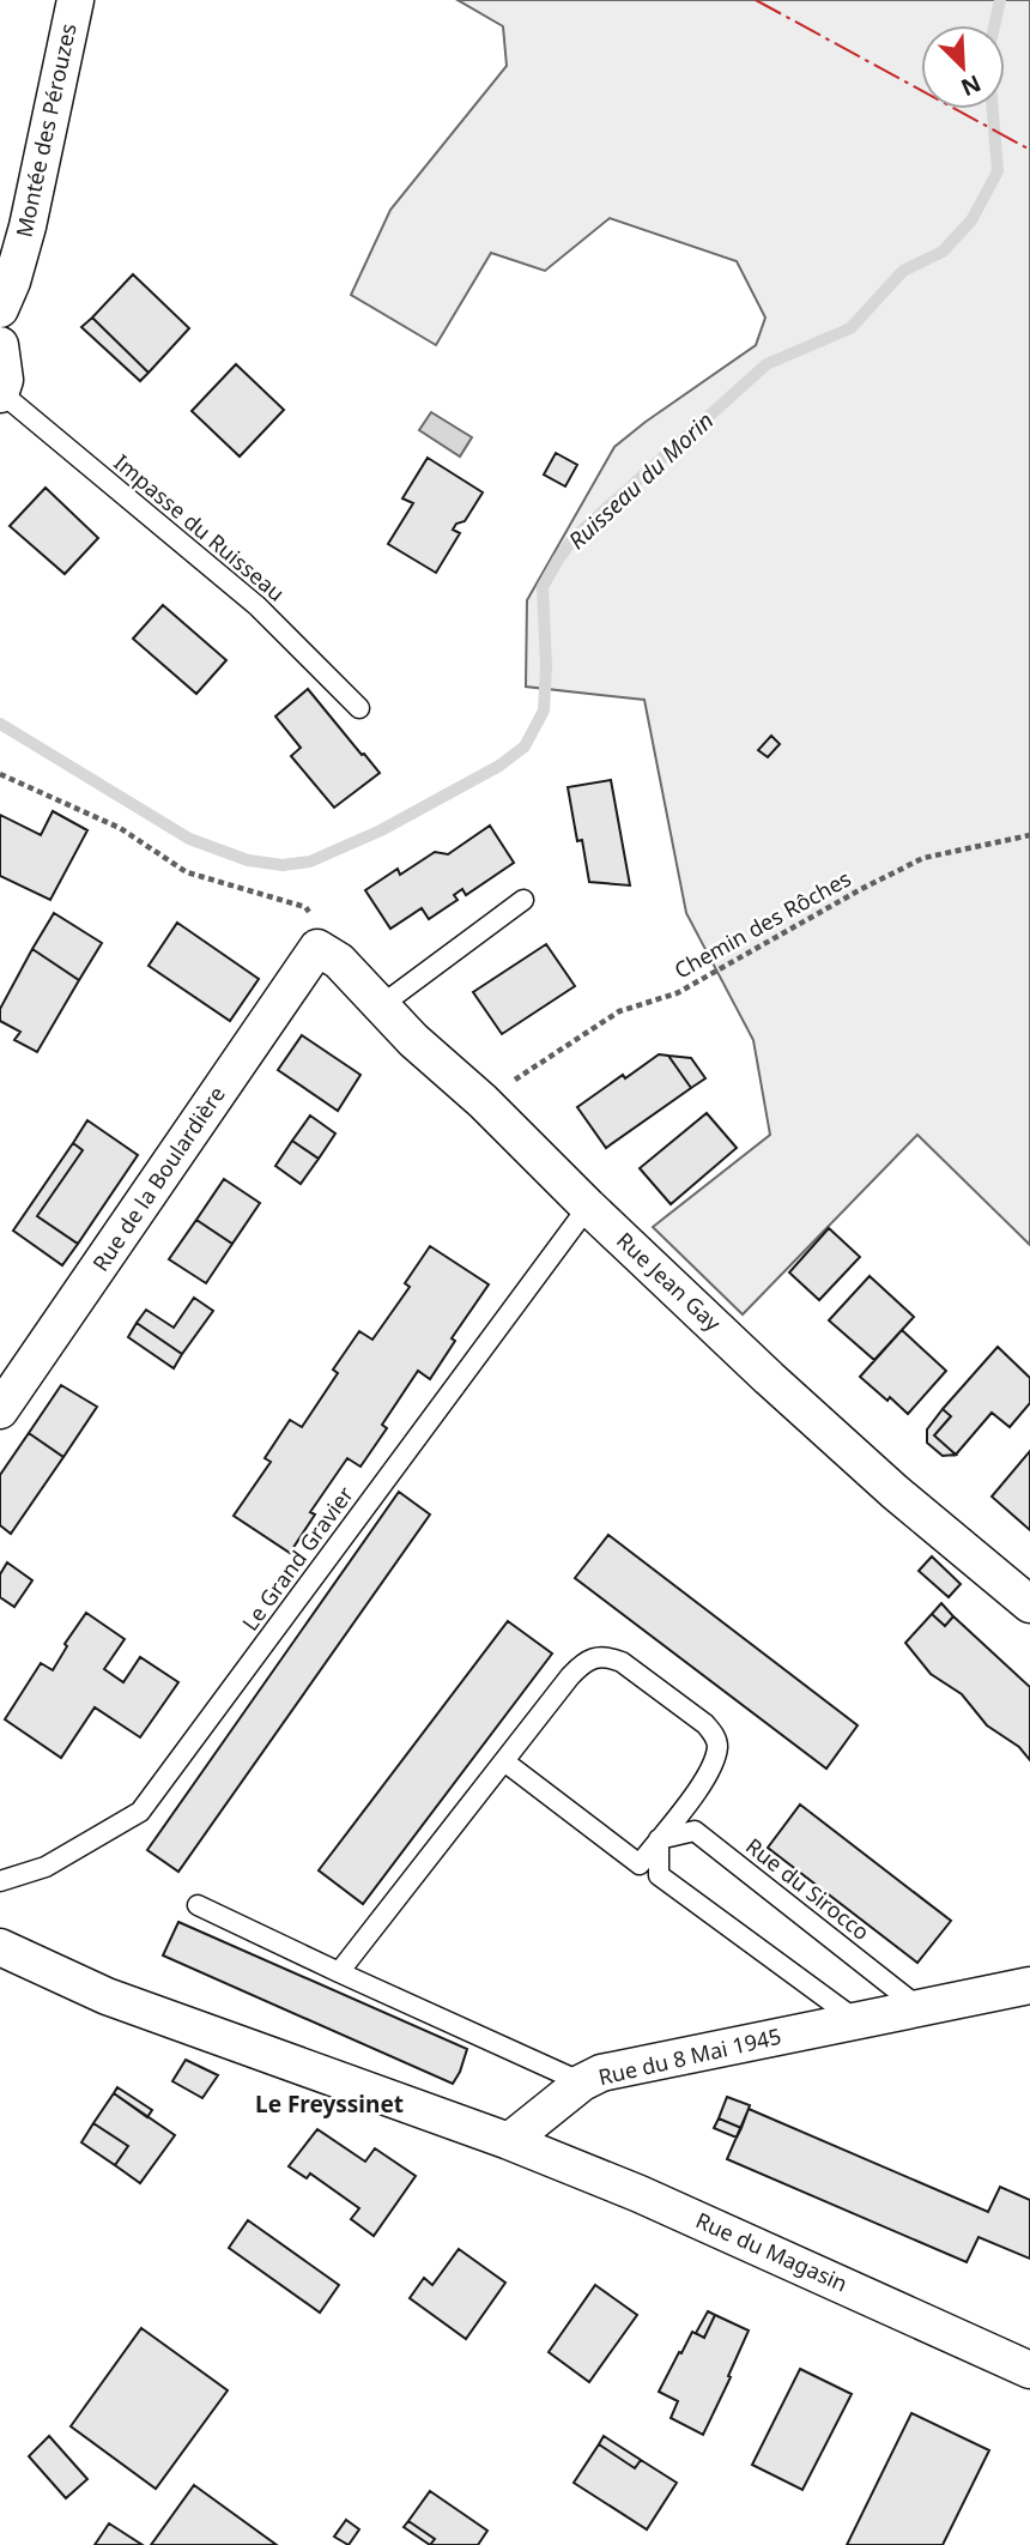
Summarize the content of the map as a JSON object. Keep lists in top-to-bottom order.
{
  "streets": {
    "street": [
      "Montée des Pérouzes",
      "Rue de la Boulardière",
      "Rue Jean Gay",
      "Rue du 8 Mai 1945",
      "Rue du Magasin"
    ],
    "lane": ["Impasse du Ruisseau", "Le Grand Gravier", "Rue du Sirocco"],
    "path": ["Chemin des Rôches"]
  },
  "crossings": [
    ["Chemin des Rôches", "Rue Jean Gay"],
    ["Rue de la Boulardière", "Rue Jean Gay"],
    ["Rue Jean Gay", "Le Grand Gravier"],
    ["Rue du Sirocco", "Rue du 8 Mai 1945"],
    ["Rue du 8 Mai 1945", "Rue du Magasin"]
  ],
  "districts": ["Le Freyssinet"],
  "water": ["Ruisseau du Morin"],
  "north": "bottom right"
}
